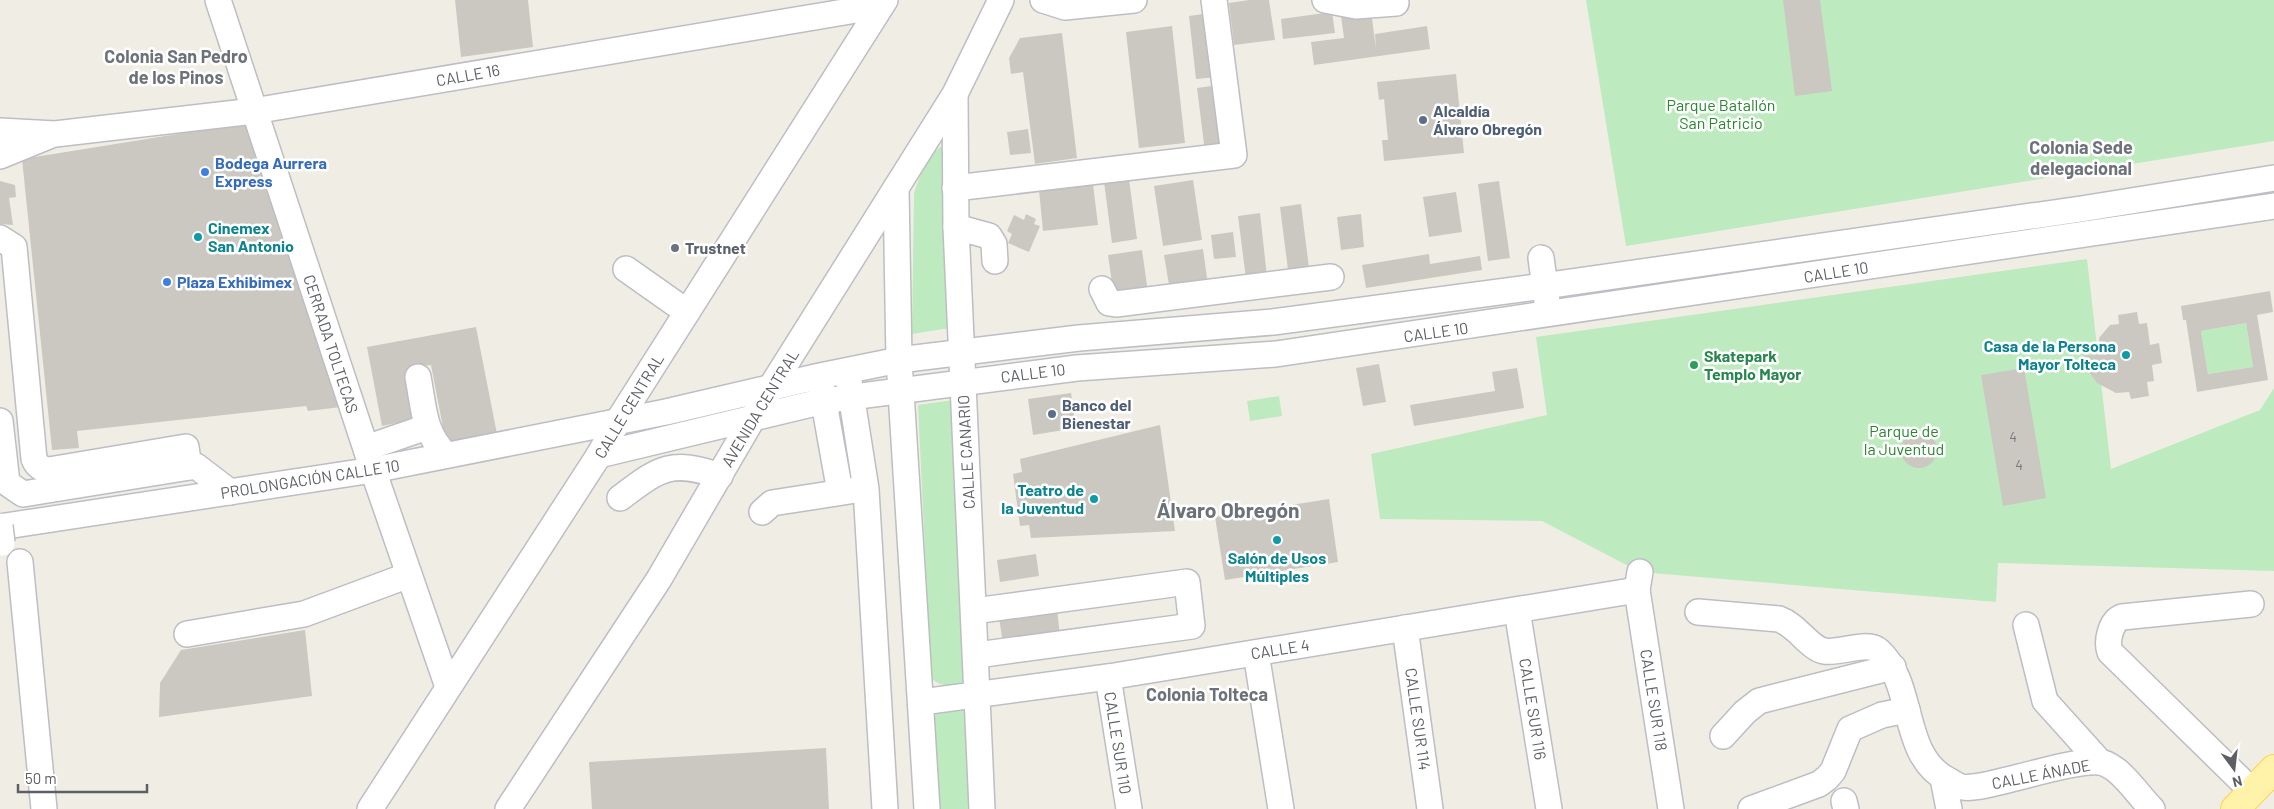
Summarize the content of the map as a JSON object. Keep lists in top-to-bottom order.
{
  "streets": {
    "street": [
      "CALLE 16",
      "CALLE 10",
      "CERRADA TOLTECAS",
      "CALLE CENTRAL",
      "AVENIDA CENTRAL",
      "CALLE CANARIO",
      "PROLONGACIÓN CALLE 10",
      "CALLE 4",
      "CALLE SUR 118",
      "CALLE SUR 116",
      "CALLE SUR 114",
      "CALLE SUR 110",
      "CALLE ÁNADE"
    ]
  },
  "crossings": [
    ["CALLE 16", "CERRADA TOLTECAS"],
    ["CALLE 16", "CALLE CENTRAL"],
    ["CALLE 10", "CALLE CENTRAL"],
    ["CALLE 10", "AVENIDA CENTRAL"],
    ["CALLE 10", "CALLE CANARIO"],
    ["CALLE 10", "PROLONGACIÓN CALLE 10"],
    ["CERRADA TOLTECAS", "CALLE CENTRAL"],
    ["CERRADA TOLTECAS", "PROLONGACIÓN CALLE 10"],
    ["CALLE CENTRAL", "PROLONGACIÓN CALLE 10"],
    ["AVENIDA CENTRAL", "CALLE CANARIO"],
    ["CALLE CANARIO", "CALLE 4"],
    ["CALLE 4", "CALLE SUR 118"],
    ["CALLE 4", "CALLE SUR 116"],
    ["CALLE 4", "CALLE SUR 114"],
    ["CALLE 4", "CALLE SUR 110"]
  ],
  "districts": [
    "Colonia San Pedro de los Pinos",
    "Colonia Sede delegacional",
    "Álvaro Obregón",
    "Colonia Tolteca"
  ],
  "parks": ["Parque Batallón San Patricio", "Parque de la Juventud"],
  "places": [
    "Alcaldía Álvaro Obregón",
    "Bodega Aurrera Express",
    "Cinemex San Antonio",
    "Trustnet",
    "Plaza Exhibimex",
    "Casa de la Persona Mayor Tolteca",
    "Skatepark Templo Mayor",
    "Banco del Bienestar",
    "Teatro de la Juventud",
    "Salón de Usos Múltiples"
  ],
  "house_numbers": ["4", "4"],
  "scale_bar": "50 m",
  "north": "bottom"
}
